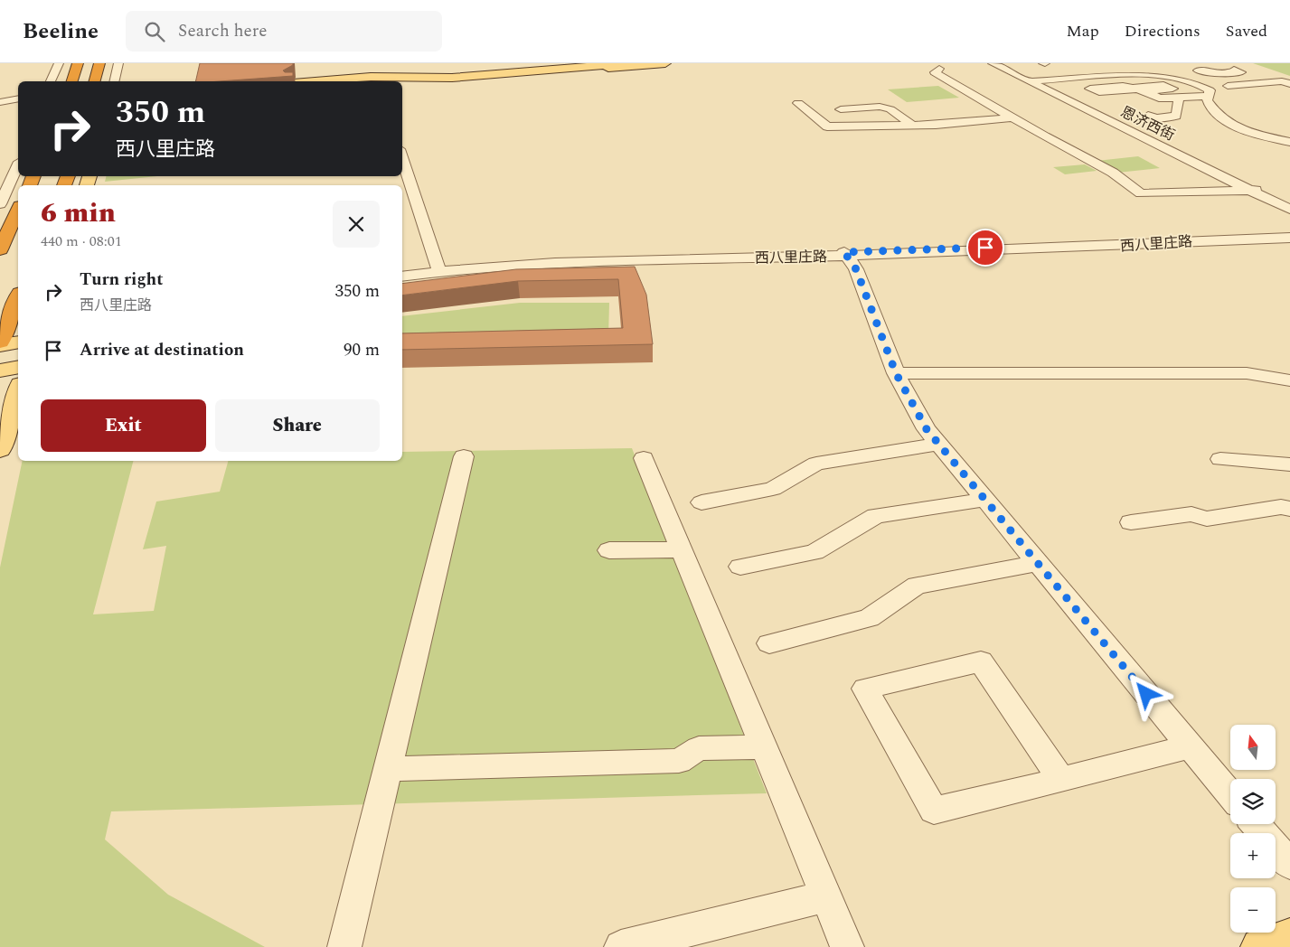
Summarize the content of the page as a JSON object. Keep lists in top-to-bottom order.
{
  "streets": {
    "street": ["恩济西街", "西八里庄路"]
  },
  "north": "top",
  "page": {
    "header": "Beeline",
    "search": "Search here",
    "nav": ["Map", "Directions", "Saved"],
    "turn": ["350 m", "西八里庄路"],
    "heading": ["6 min", "440 m · 08:01"],
    "list": [
      {
        "name": "Turn right",
        "note": "西八里庄路",
        "value": "350 m"
      },
      {
        "name": "Arrive at destination",
        "value": "90 m"
      }
    ],
    "buttons": ["Exit", "Share"],
    "map_buttons": ["+", "−"]
  }
}
